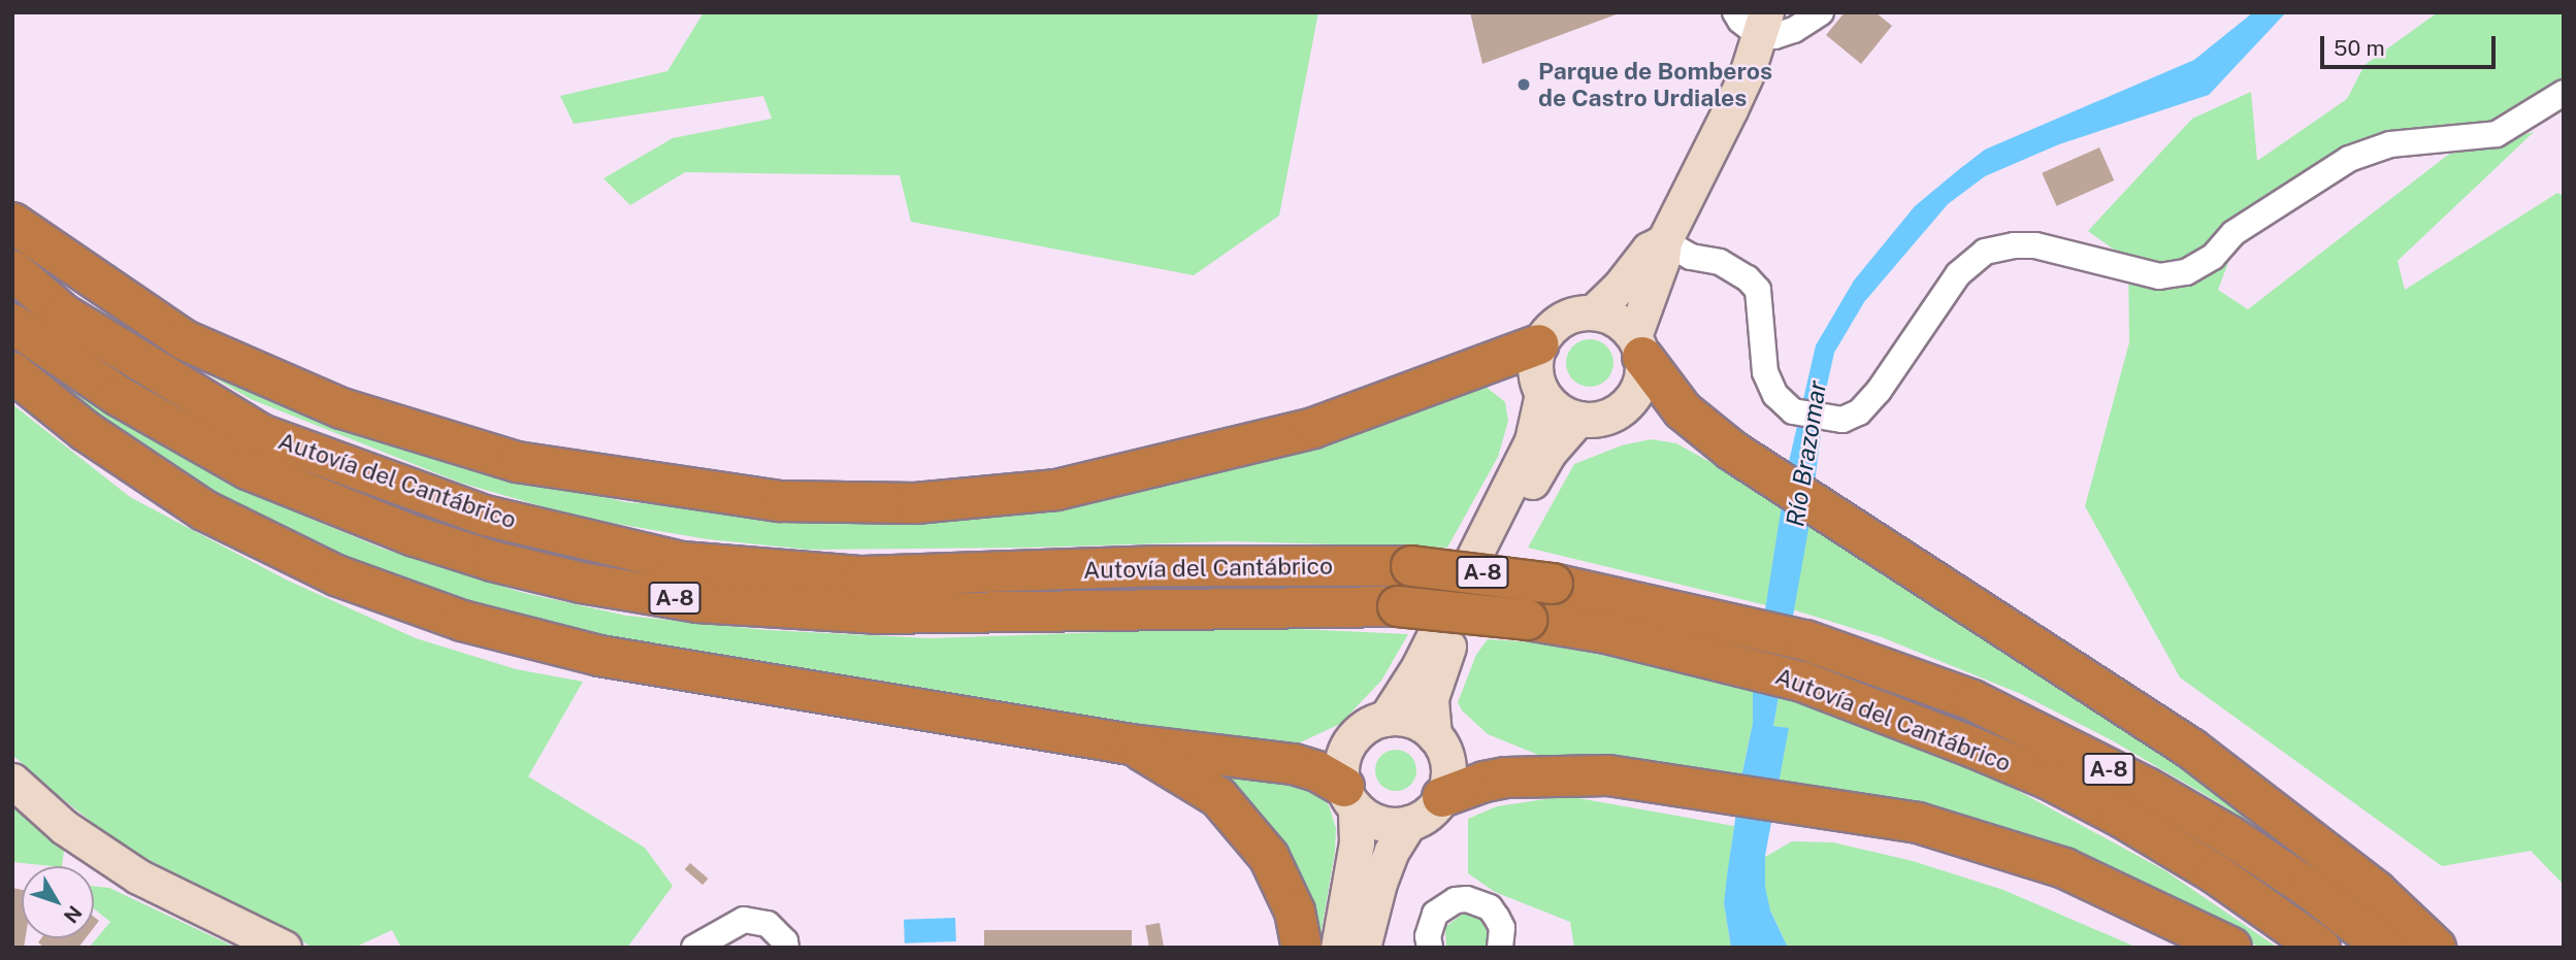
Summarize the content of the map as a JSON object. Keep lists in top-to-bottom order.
{
  "streets": {
    "highway": ["Autovía del Cantábrico", "A-8"]
  },
  "water": ["Río Brazomar"],
  "places": ["Parque de Bomberos de Castro Urdiales"],
  "scale_bar": "50 m",
  "north": "bottom right"
}
